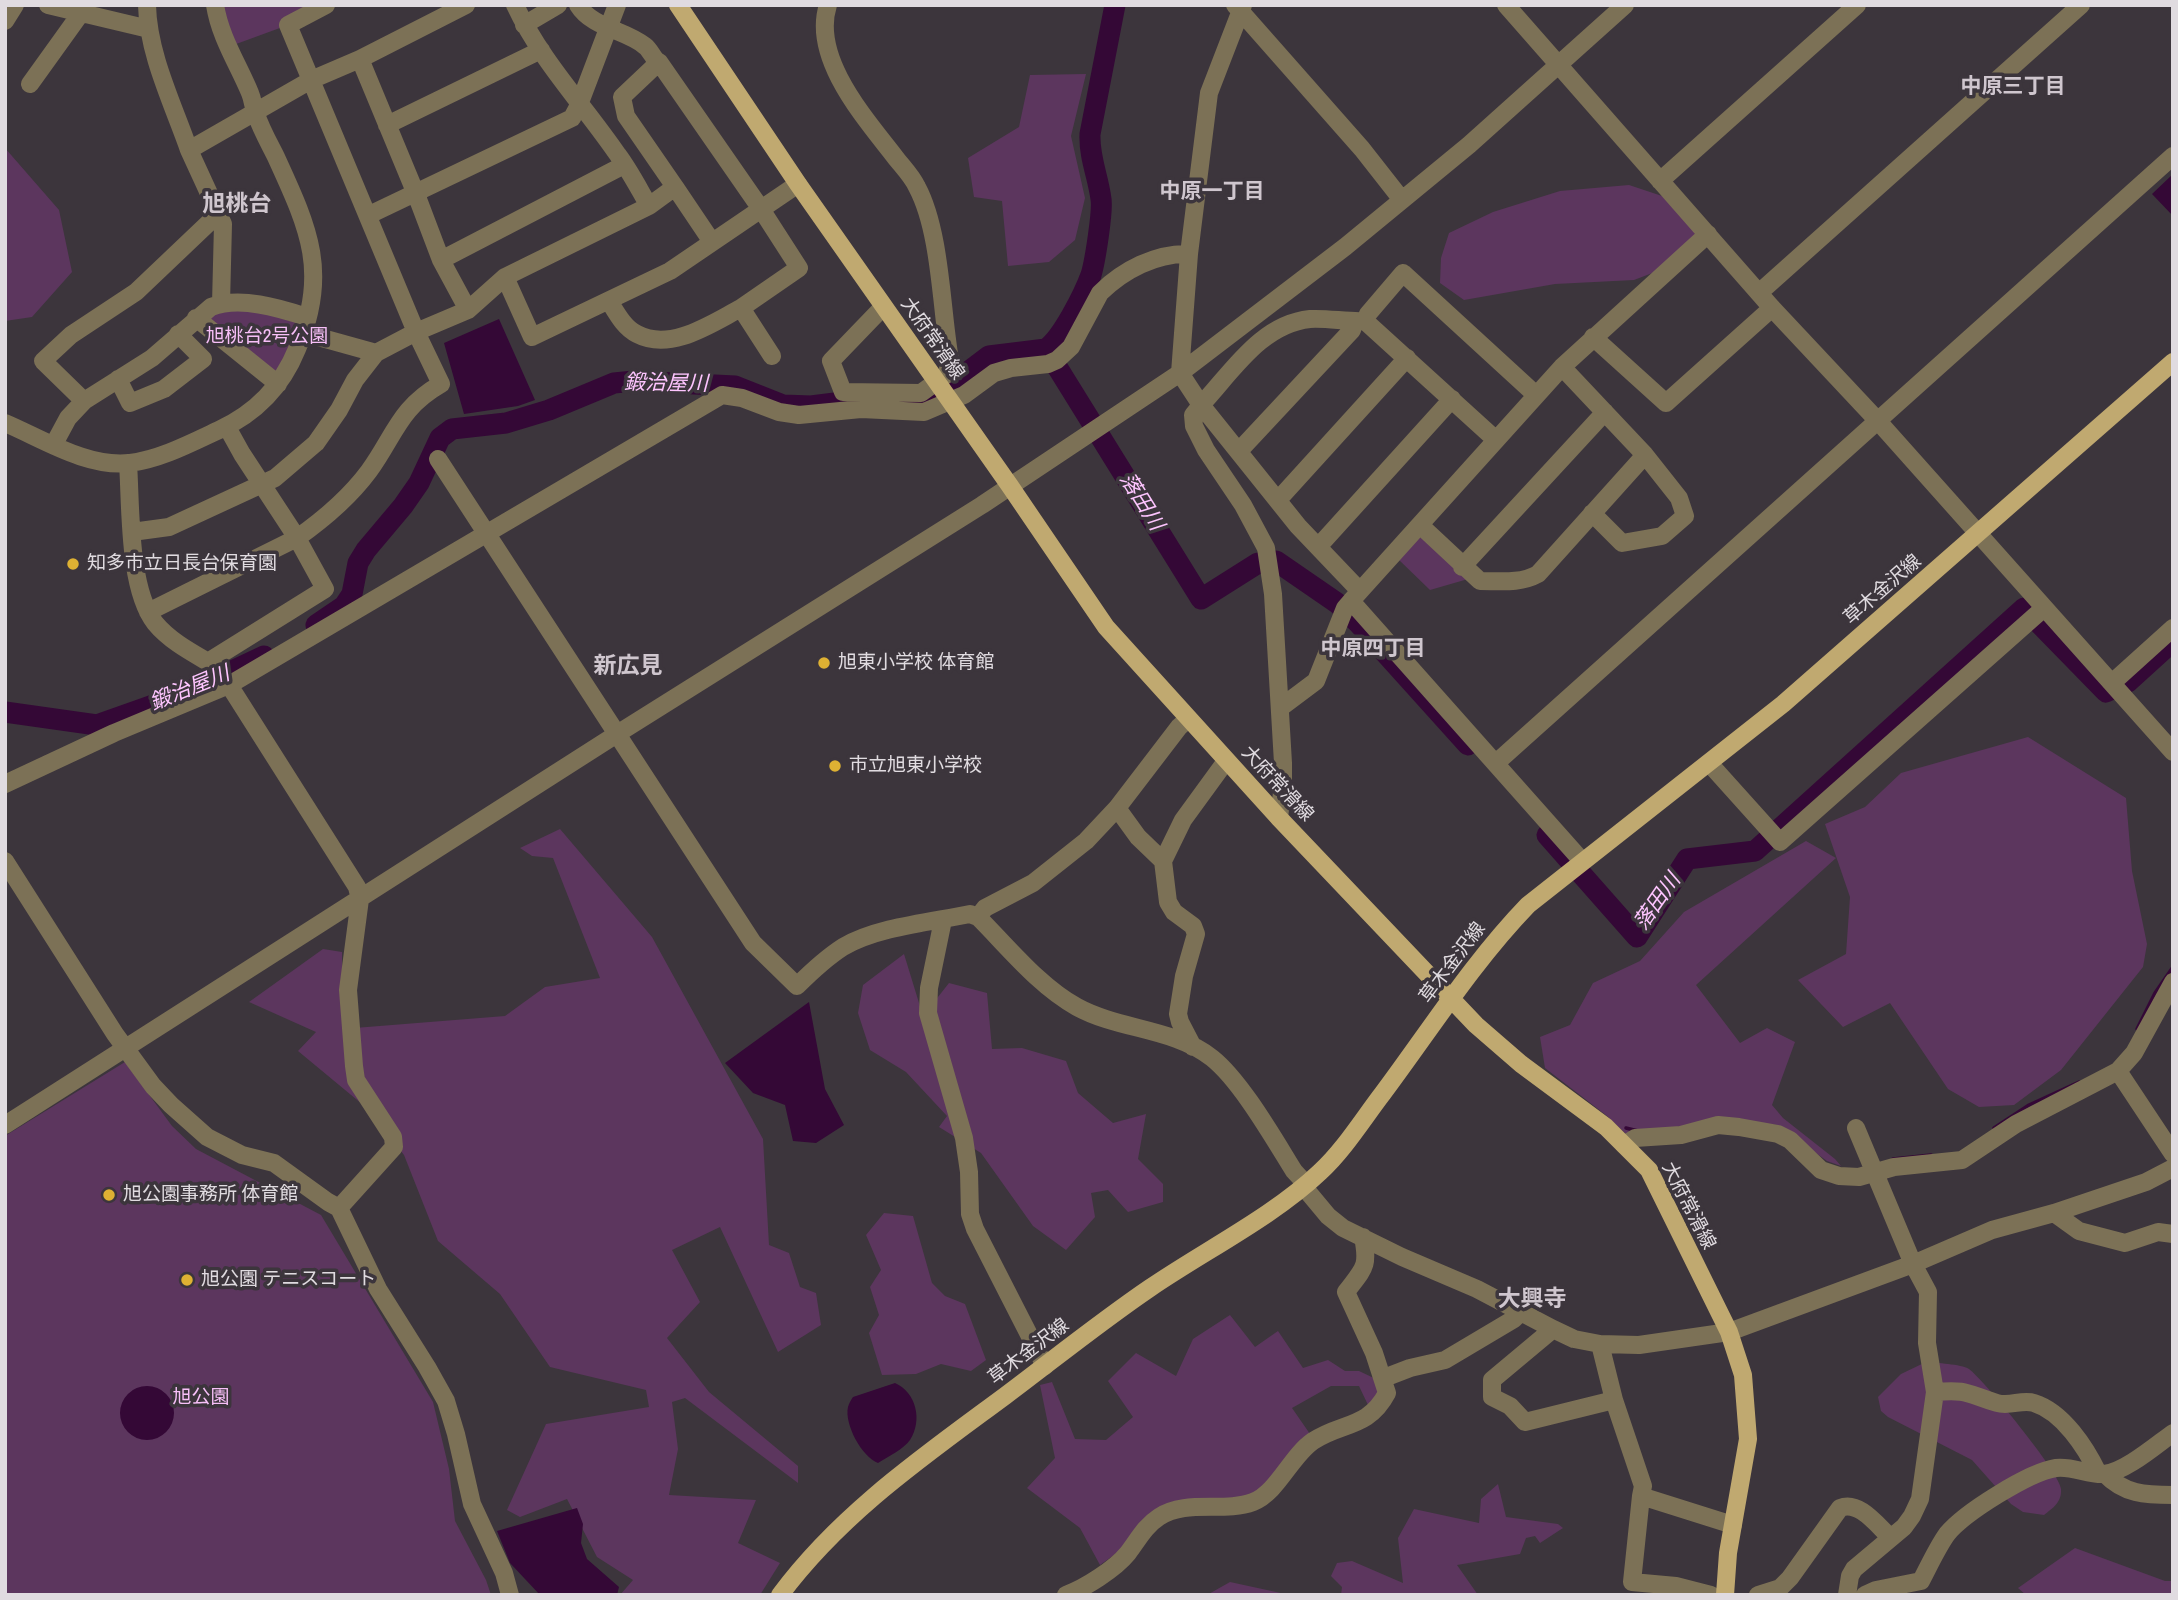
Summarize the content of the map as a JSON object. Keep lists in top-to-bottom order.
{
  "streets": {
    "main road": ["大府常滑線", "草木金沢線"]
  },
  "crossings": [
    ["大府常滑線", "草木金沢線"]
  ],
  "districts": [
    "中原三丁目",
    "中原一丁目",
    "旭桃台",
    "中原四丁目",
    "新広見",
    "大興寺"
  ],
  "water": ["鍛治屋川", "落田川"],
  "parks": ["旭桃台2号公園", "旭公園"],
  "places": [
    "知多市立日長台保育園",
    "旭東小学校 体育館",
    "市立旭東小学校",
    "旭公園事務所 体育館",
    "旭公園 テニスコート"
  ]
}
